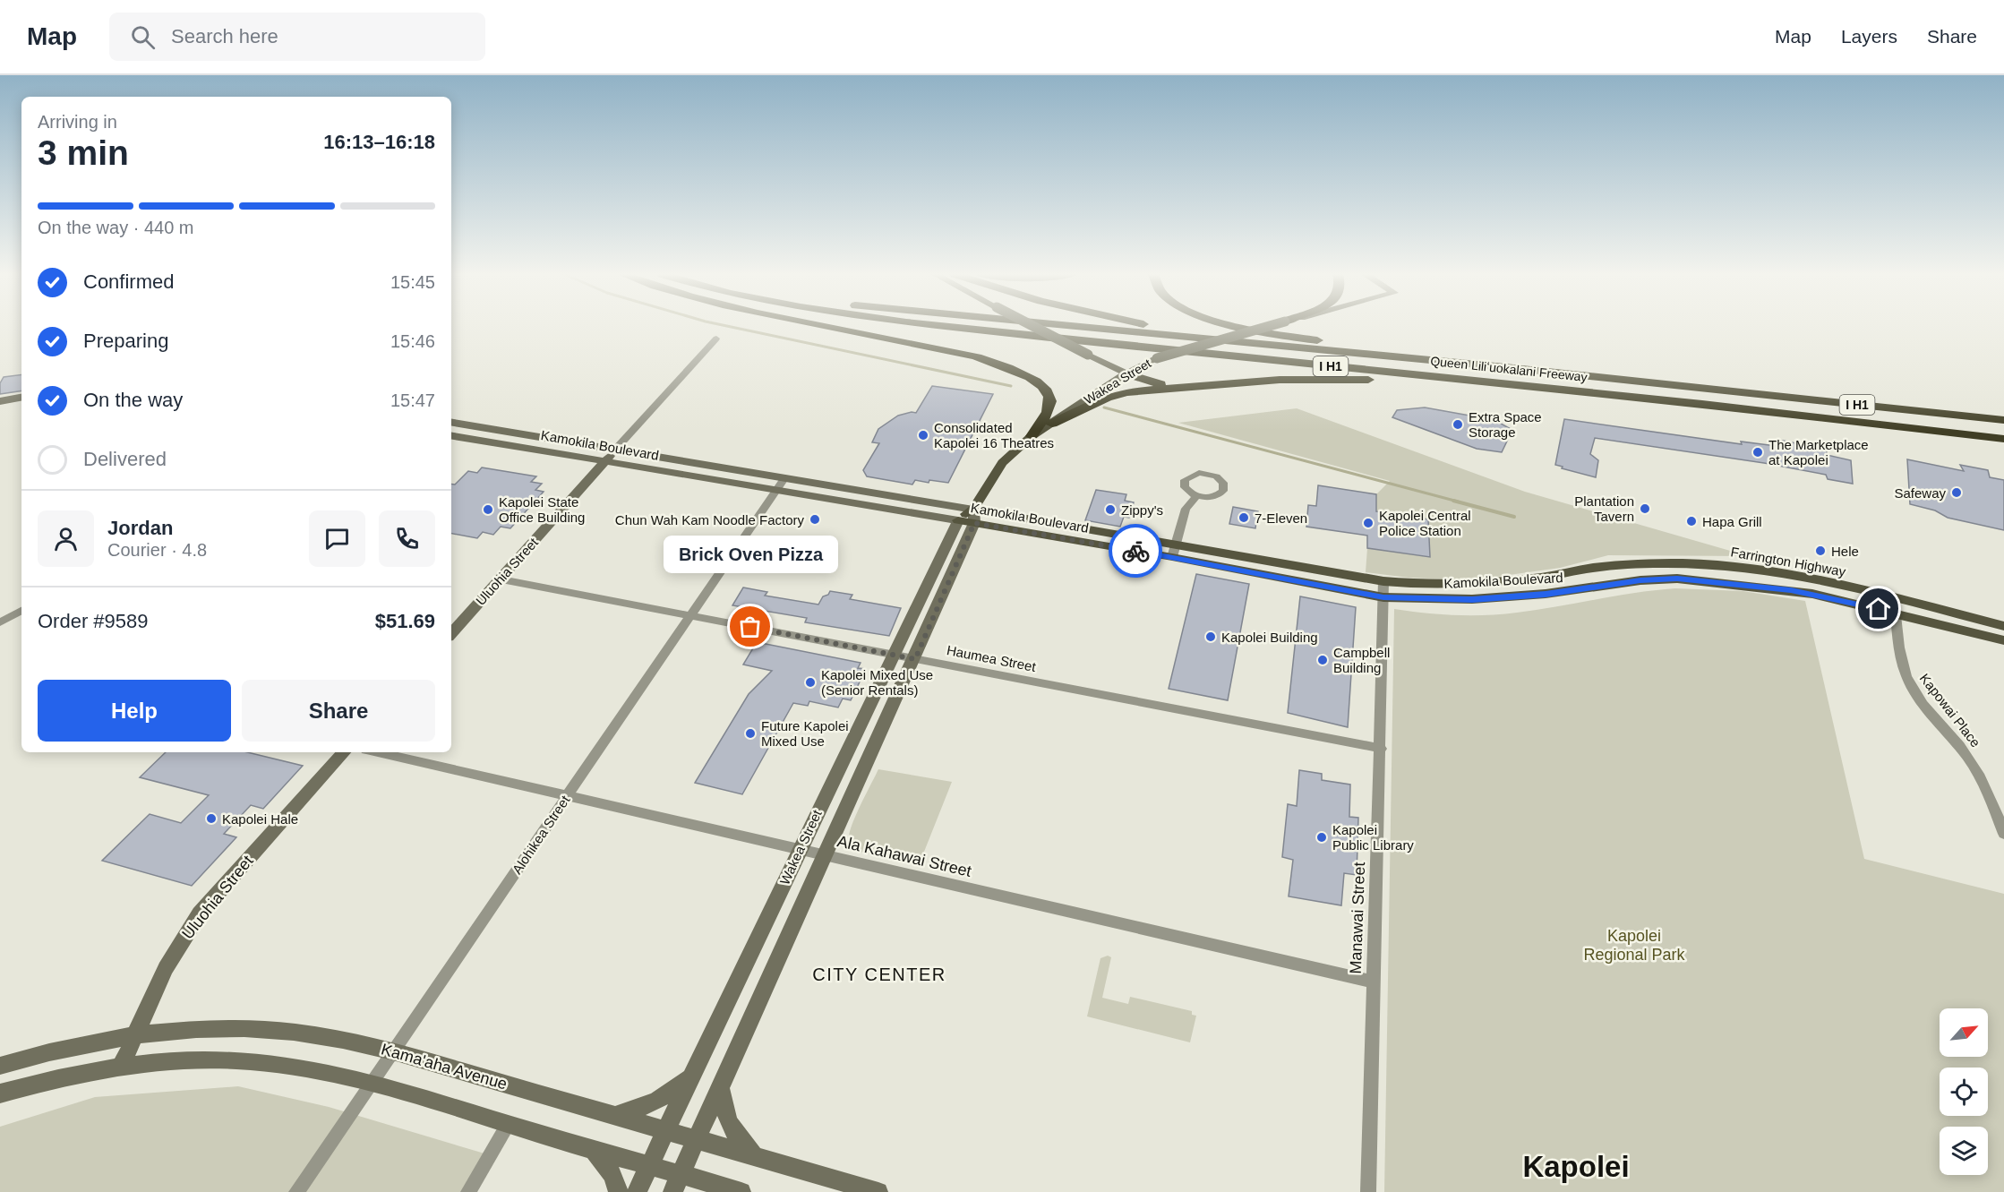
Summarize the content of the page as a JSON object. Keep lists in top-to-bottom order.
{
  "streets": {
    "highway": ["I H1", "Queen Liliʻuokalani Freeway"],
    "main road": ["Wakea Street", "Kamokila Boulevard", "Farrington Highway"],
    "street": [
      "Uluohia Street",
      "Haumea Street",
      "Kapowai Place",
      "Alohikea Street",
      "Ala Kahawai Street",
      "Manawai Street",
      "Kama'aha Avenue"
    ]
  },
  "crossings": [
    ["Wakea Street", "Kamokila Boulevard"],
    ["Wakea Street", "Haumea Street"],
    ["Wakea Street", "Ala Kahawai Street"],
    ["Wakea Street", "Kama'aha Avenue"],
    ["Kamokila Boulevard", "Farrington Highway"],
    ["Kamokila Boulevard", "Uluohia Street"],
    ["Kamokila Boulevard", "Alohikea Street"],
    ["Kamokila Boulevard", "Manawai Street"],
    ["Farrington Highway", "Kapowai Place"],
    ["Uluohia Street", "Haumea Street"],
    ["Uluohia Street", "Kama'aha Avenue"],
    ["Haumea Street", "Alohikea Street"],
    ["Haumea Street", "Manawai Street"],
    ["Alohikea Street", "Ala Kahawai Street"],
    ["Alohikea Street", "Kama'aha Avenue"],
    ["Ala Kahawai Street", "Manawai Street"]
  ],
  "districts": ["CITY CENTER", "Kapolei"],
  "parks": ["Kapolei Regional Park"],
  "places": [
    "Extra Space Storage",
    "Consolidated Kapolei 16 Theatres",
    "The Marketplace at Kapolei",
    "Safeway",
    "Plantation Tavern",
    "Kapolei State Office Building",
    "Zippy's",
    "7-Eleven",
    "Chun Wah Kam Noodle Factory",
    "Hapa Grill",
    "Kapolei Central Police Station",
    "Hele",
    "Brick Oven Pizza",
    "Kapolei Building",
    "Campbell Building",
    "Kapolei Mixed Use (Senior Rentals)",
    "Future Kapolei Mixed Use",
    "Kapolei Hale",
    "Kapolei Public Library"
  ],
  "north": "top right",
  "page": {
    "header": "Map",
    "search": "Search here",
    "nav": ["Map", "Layers", "Share"],
    "heading": ["3 min", "Arriving in", "16:13–16:18"],
    "panel": [
      "Jordan",
      "Courier · 4.8",
      "Order #9589",
      "$51.69"
    ],
    "bar": "On the way · 440 m",
    "list": [
      ["Confirmed", "15:45"],
      ["Preparing", "15:46"],
      ["On the way", "15:47"],
      "Delivered"
    ],
    "bubble": "Brick Oven Pizza",
    "buttons": ["Help", "Share"]
  }
}
